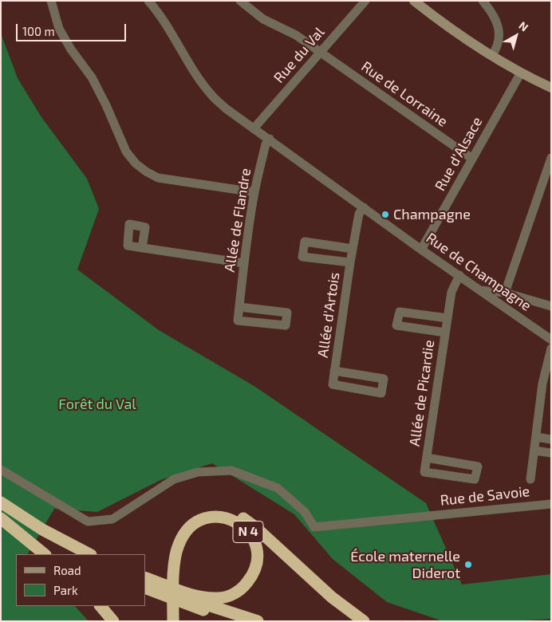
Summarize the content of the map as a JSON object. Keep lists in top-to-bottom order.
{
  "streets": {
    "highway": ["N 4"],
    "street": [
      "Rue du Val",
      "Rue de Lorraine",
      "Rue d'Alsace",
      "Allée de Flandre",
      "Rue de Champagne",
      "Allée d'Artois",
      "Allée de Picardie",
      "Rue de Savoie"
    ]
  },
  "crossings": [
    ["Rue du Val", "Rue de Lorraine"],
    ["Rue du Val", "Rue de Champagne"],
    ["Rue de Lorraine", "Rue d'Alsace"],
    ["Rue d'Alsace", "Rue de Champagne"],
    ["Allée de Flandre", "Rue de Champagne"],
    ["Rue de Champagne", "Allée d'Artois"],
    ["Rue de Champagne", "Allée de Picardie"]
  ],
  "parks": ["Forêt du Val"],
  "places": ["Champagne", "École maternelle Diderot"],
  "legend": ["Road", "Park"],
  "scale_bar": "100 m",
  "north": "top right"
}
